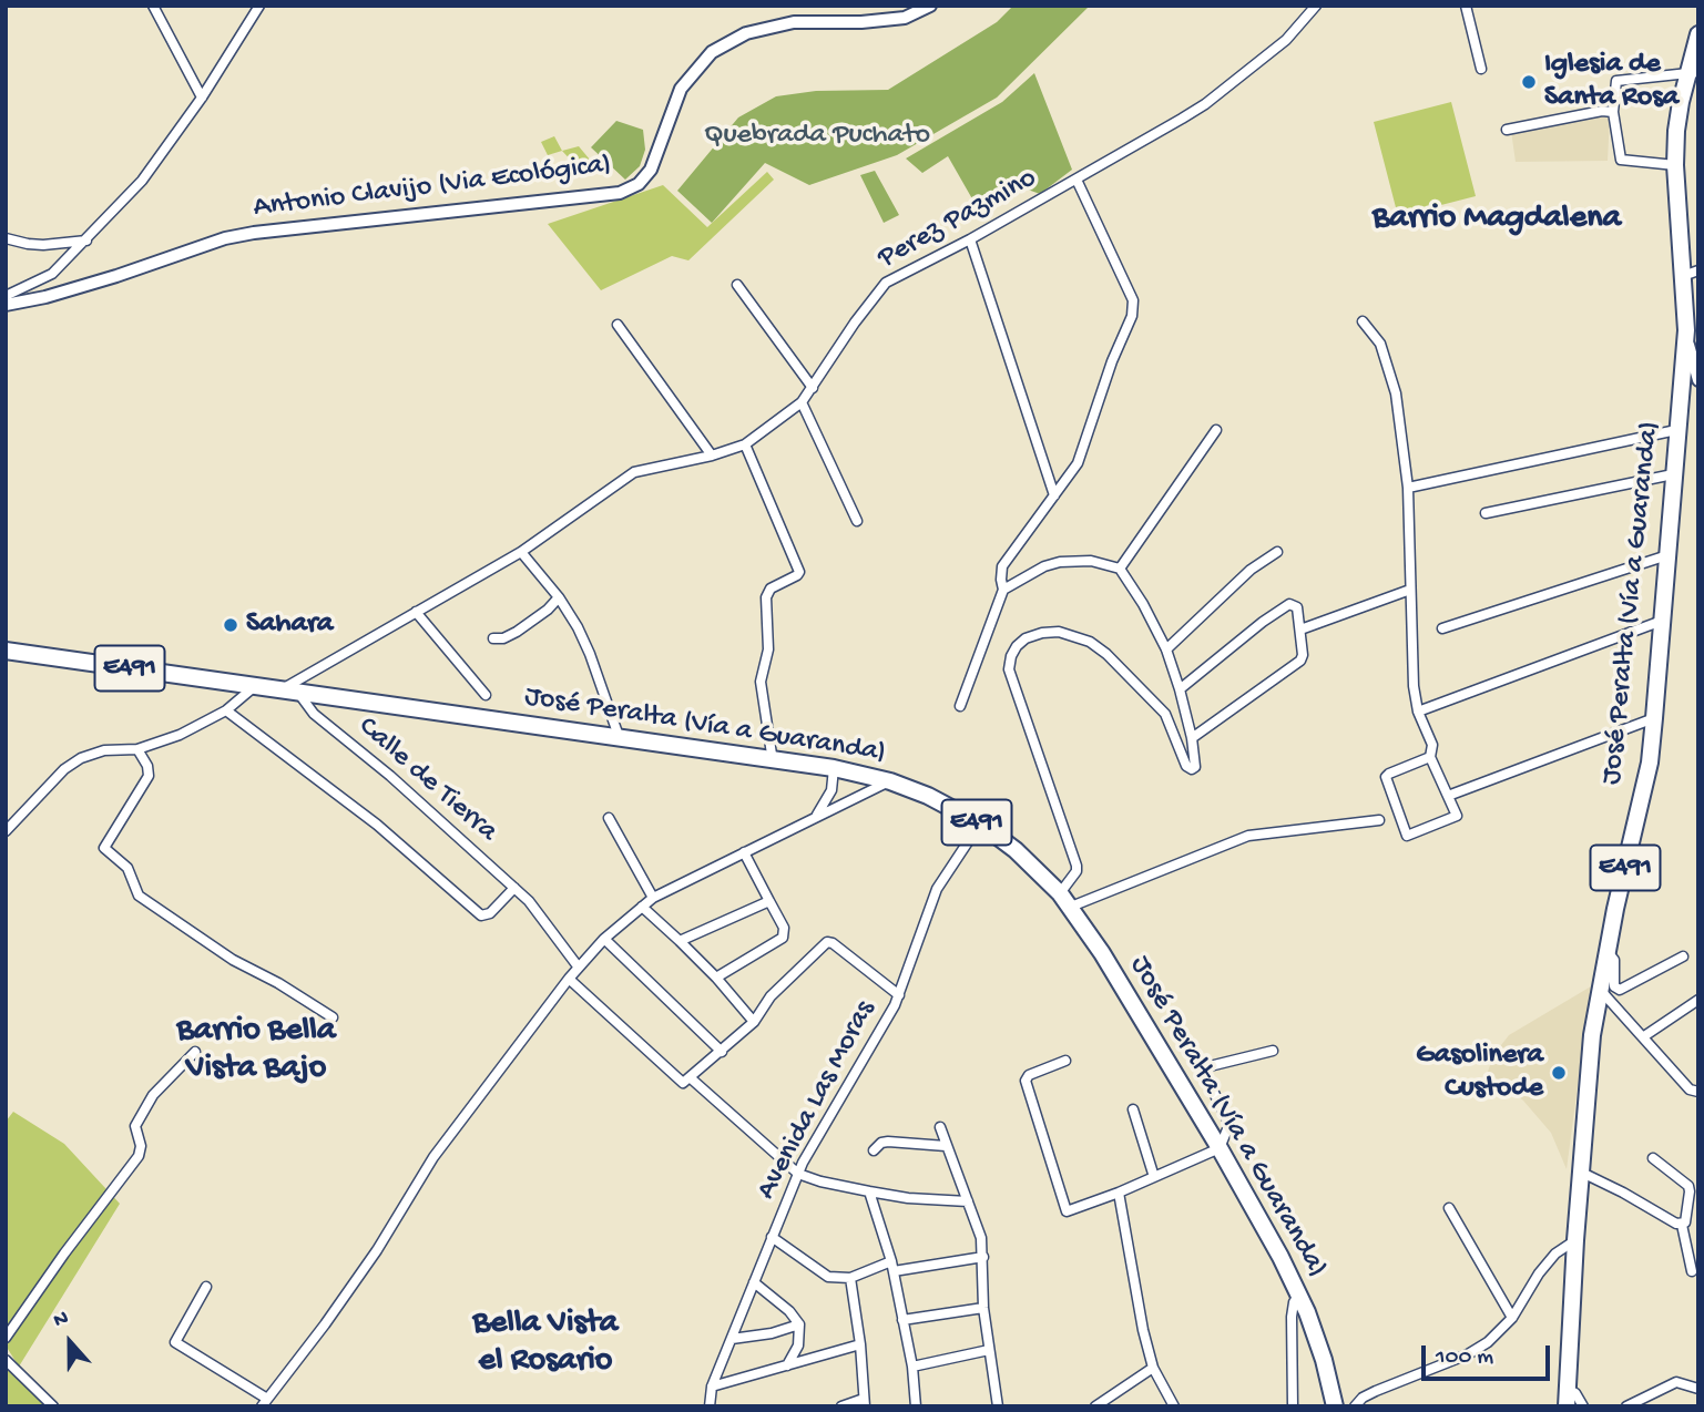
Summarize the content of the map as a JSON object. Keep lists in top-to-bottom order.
{
  "streets": {
    "highway": ["José Peralta (Vía a Guaranda)", "E491"],
    "main road": ["Antonio Clavijo (Via Ecológica)"],
    "street": ["Perez Pazmino", "Calle de Tierra", "Avenida Las Moras"]
  },
  "crossings": [
    ["Perez Pazmino", "José Peralta (Vía a Guaranda)"],
    ["Perez Pazmino", "Calle de Tierra"],
    ["José Peralta (Vía a Guaranda)", "Calle de Tierra"],
    ["José Peralta (Vía a Guaranda)", "Avenida Las Moras"]
  ],
  "districts": ["Barrio Magdalena", "Barrio Bella Vista Bajo", "Bella Vista el Rosario"],
  "parks": ["Quebrada Puchato"],
  "places": ["Iglesia de Santa Rosa", "Sahara", "Gasolinera Custode"],
  "scale_bar": "100 m",
  "north": "top"
}
